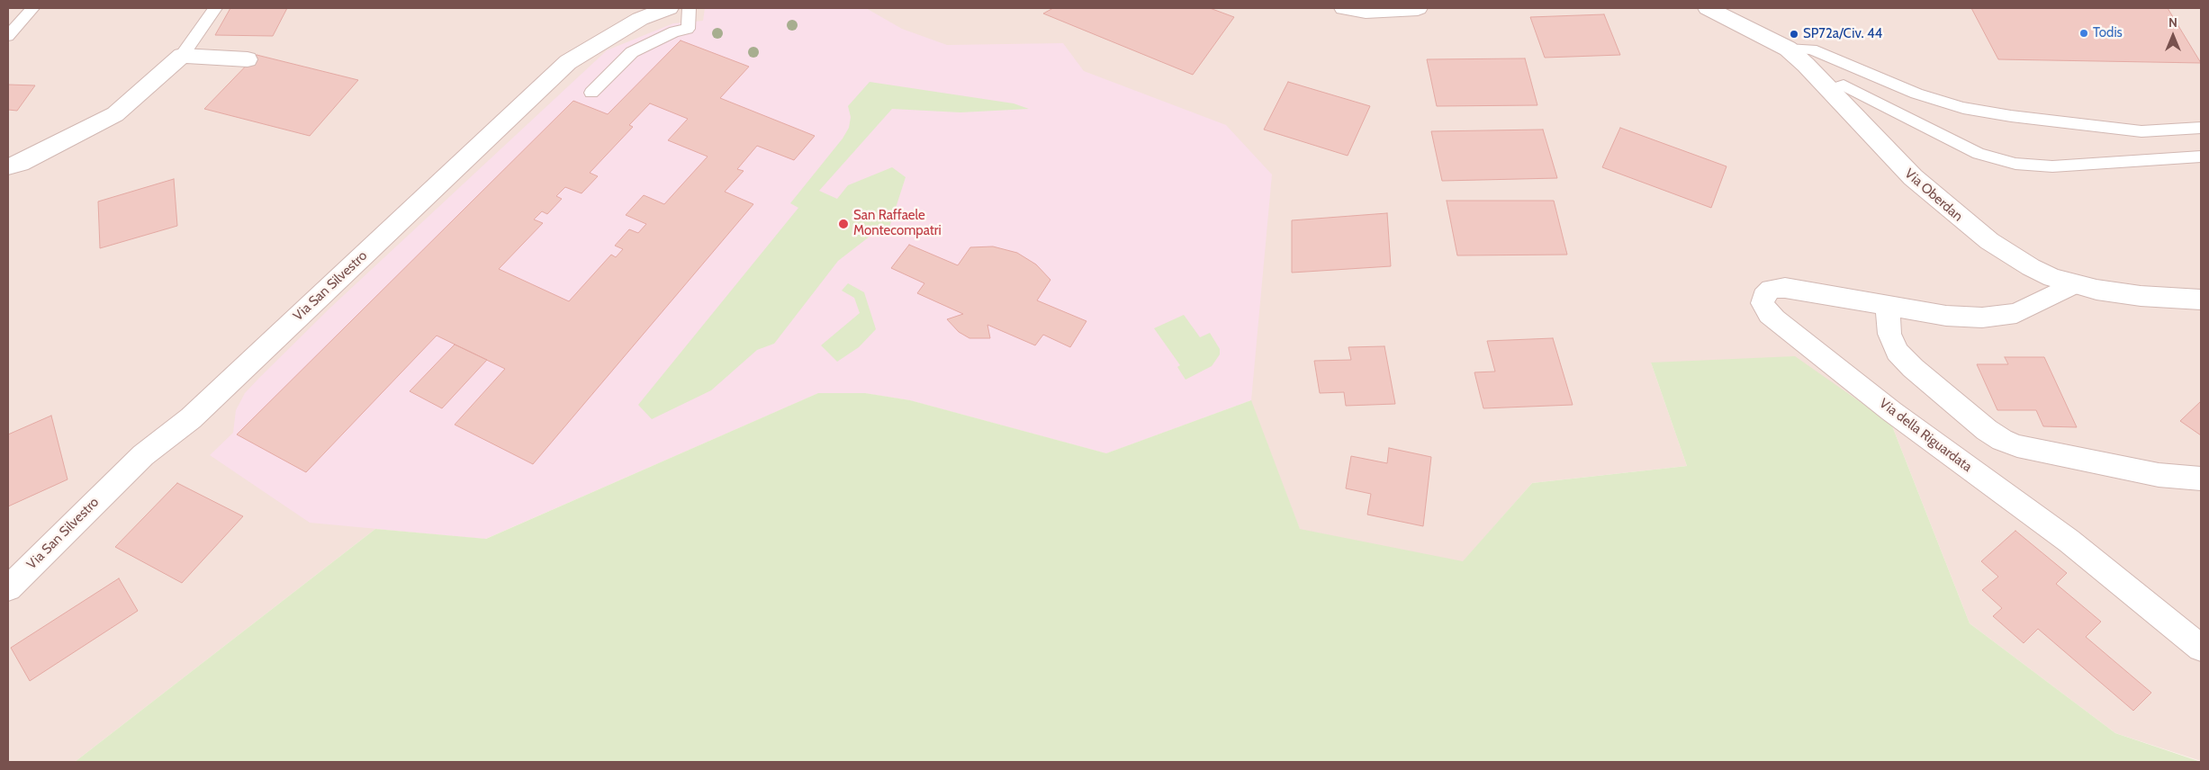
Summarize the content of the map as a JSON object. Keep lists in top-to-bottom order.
{
  "streets": {
    "street": ["Via Oberdan", "Via San Silvestro", "Via della Riguardata"]
  },
  "crossings": [
    ["Via Oberdan", "Via della Riguardata"]
  ],
  "places": ["Todis", "SP72a/Civ. 44", "San Raffaele Montecompatri"],
  "north": "top"
}
